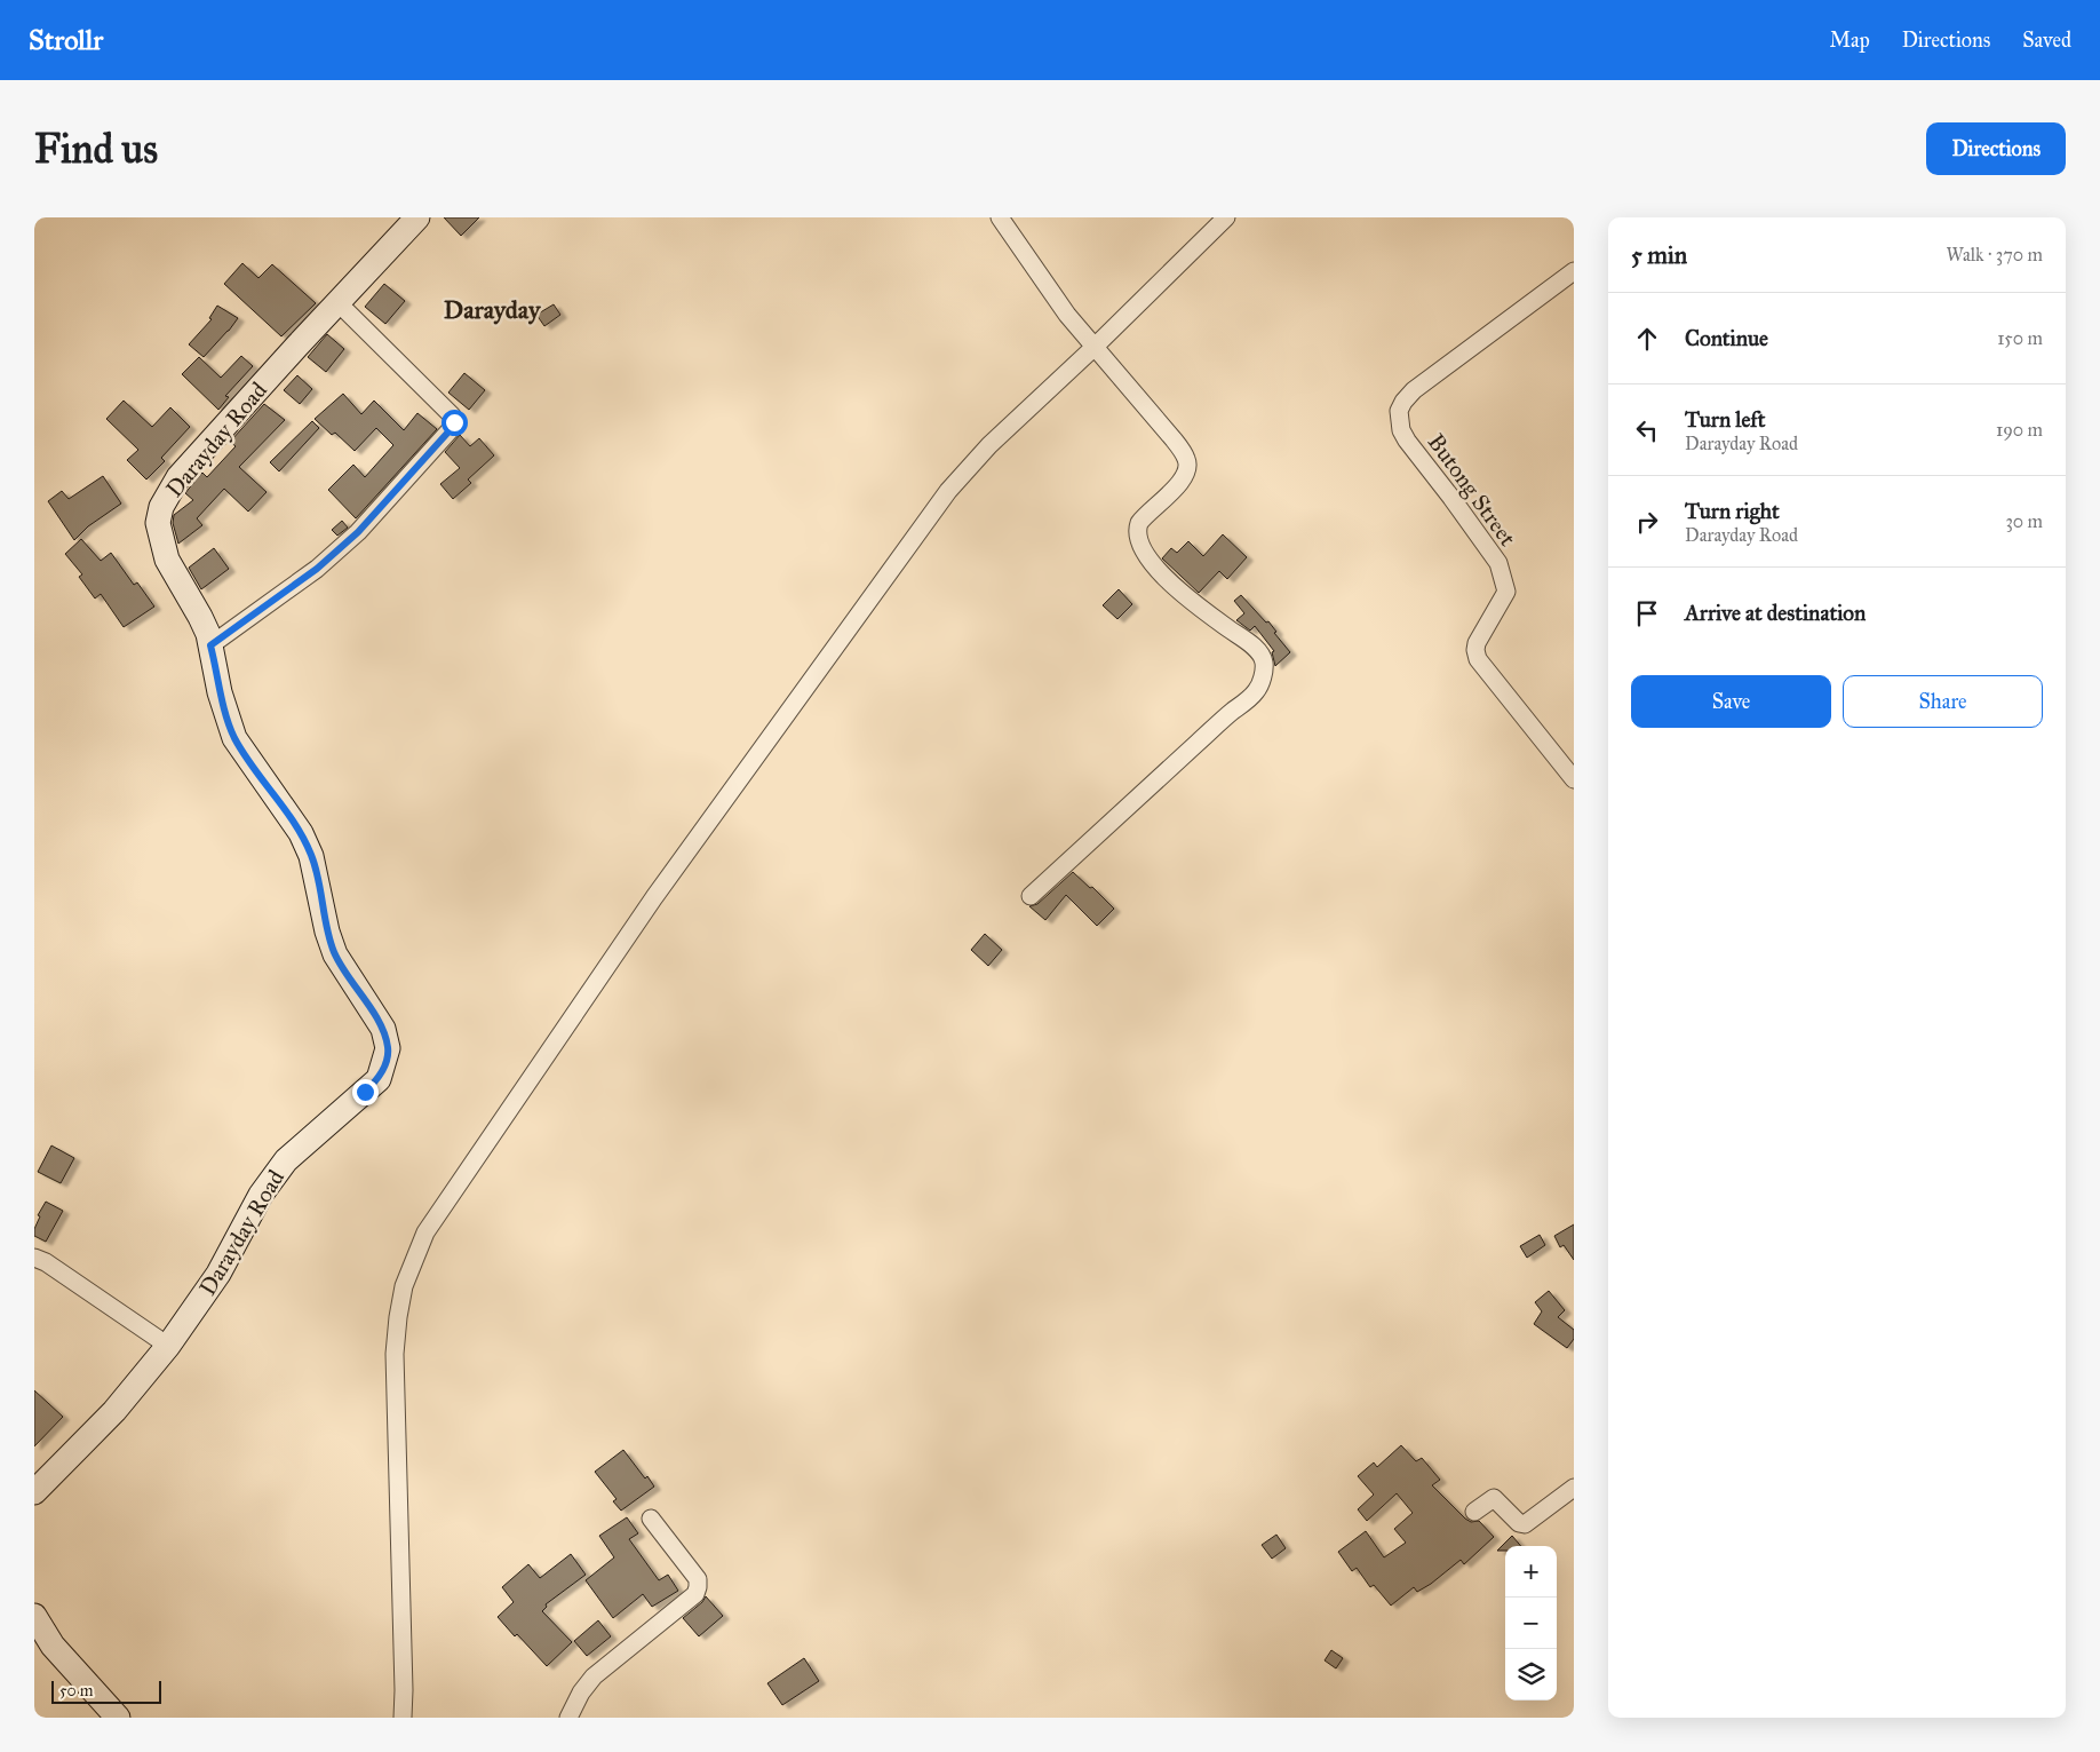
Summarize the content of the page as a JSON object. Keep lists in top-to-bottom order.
{
  "streets": {
    "street": ["Darayday Road", "Butong Street"]
  },
  "districts": ["Darayday"],
  "scale_bar": "50 m",
  "page": {
    "header": "Strollr",
    "nav": ["Map", "Directions", "Saved"],
    "buttons": [
      "Directions",
      ["Save", "Share"]
    ],
    "title": "Find us",
    "heading": ["5 min", "Walk · 370 m"],
    "list": [
      ["Continue", "150 m"],
      ["Turn left", "Darayday Road", "190 m"],
      ["Turn right", "Darayday Road", "30 m"],
      "Arrive at destination"
    ],
    "map_buttons": ["+", "−"],
    "scale": "50 m"
  }
}
